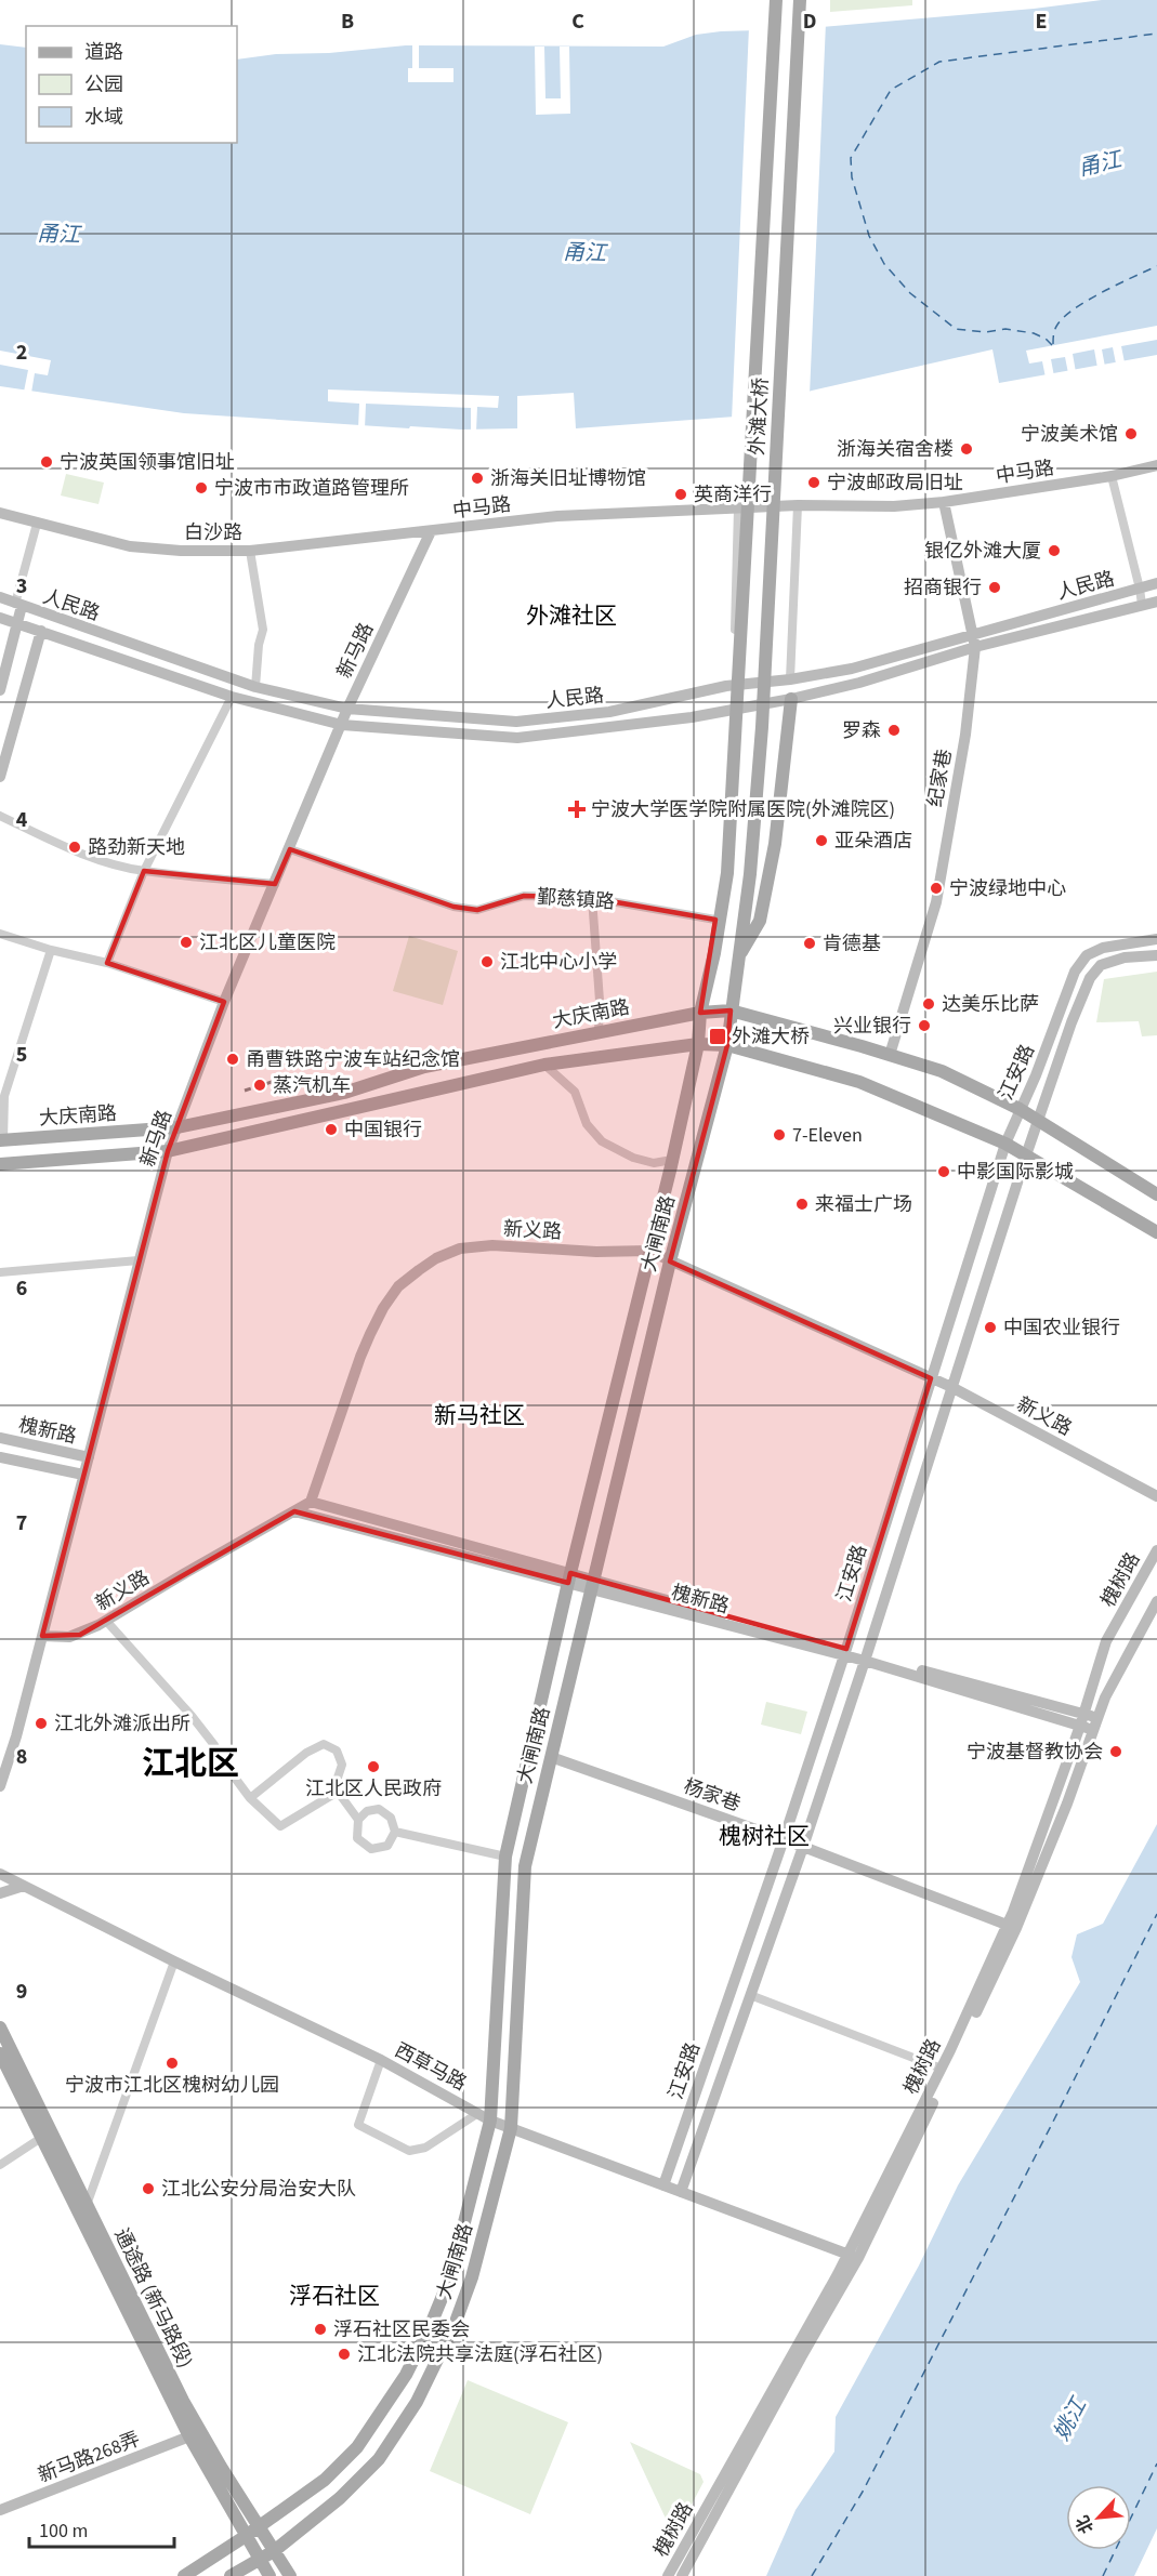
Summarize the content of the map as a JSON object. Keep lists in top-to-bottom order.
{
  "streets": {
    "main road": [
      "外滩大桥",
      "大庆南路",
      "大闸南路",
      "通途路 (新马路段)"
    ],
    "street": [
      "中马路",
      "白沙路",
      "人民路",
      "新马路",
      "纪家巷",
      "鄞慈镇路",
      "江安路",
      "新义路",
      "槐新路",
      "槐树路",
      "杨家巷",
      "西草马路",
      "新马路268弄"
    ]
  },
  "crossings": [
    ["外滩大桥", "大闸南路"],
    ["中马路", "白沙路"],
    ["中马路", "新马路"],
    ["中马路", "纪家巷"],
    ["白沙路", "新马路"],
    ["人民路", "新马路"],
    ["人民路", "纪家巷"],
    ["新马路", "鄞慈镇路"],
    ["新马路", "大庆南路"],
    ["新马路", "新义路"],
    ["新马路", "槐新路"],
    ["纪家巷", "大庆南路"],
    ["大庆南路", "江安路"],
    ["大庆南路", "大闸南路"],
    ["江安路", "新义路"],
    ["江安路", "槐新路"],
    ["江安路", "杨家巷"],
    ["江安路", "西草马路"],
    ["新义路", "大闸南路"],
    ["新义路", "槐新路"],
    ["大闸南路", "槐新路"],
    ["大闸南路", "杨家巷"],
    ["大闸南路", "西草马路"],
    ["大闸南路", "通途路 (新马路段)"],
    ["槐新路", "槐树路"],
    ["槐树路", "杨家巷"],
    ["槐树路", "西草马路"],
    ["通途路 (新马路段)", "新马路268弄"]
  ],
  "districts": [
    "外滩社区",
    "新马社区",
    "江北区",
    "槐树社区",
    "浮石社区"
  ],
  "water": ["甬江", "姚江"],
  "places": {
    "other": [
      "宁波美术馆",
      "浙海关宿舍楼",
      "宁波英国领事馆旧址",
      "浙海关旧址博物馆",
      "宁波邮政局旧址",
      "宁波市市政道路管理所",
      "英商洋行",
      "银亿外滩大厦",
      "招商银行",
      "罗森",
      "亚朵酒店",
      "路劲新天地",
      "宁波绿地中心",
      "江北区儿童医院",
      "肯德基",
      "江北中心小学",
      "达美乐比萨",
      "兴业银行",
      "甬曹铁路宁波车站纪念馆",
      "蒸汽机车",
      "中国银行",
      "7-Eleven",
      "中影国际影城",
      "来福士广场",
      "中国农业银行",
      "江北外滩派出所",
      "宁波基督教协会",
      "江北区人民政府",
      "宁波市江北区槐树幼儿园",
      "江北公安分局治安大队",
      "浮石社区民委会",
      "江北法院共享法庭(浮石社区)"
    ],
    "health": ["宁波大学医学院附属医院(外滩院区)"],
    "transit": ["外滩大桥"]
  },
  "legend": ["道路", "公园", "水域"],
  "scale_bar": "100 m",
  "north": "bottom left",
  "grid": {
    "columns": [
      "B",
      "C",
      "D",
      "E"
    ],
    "rows": [
      "2",
      "3",
      "4",
      "5",
      "6",
      "7",
      "8",
      "9"
    ]
  }
}
